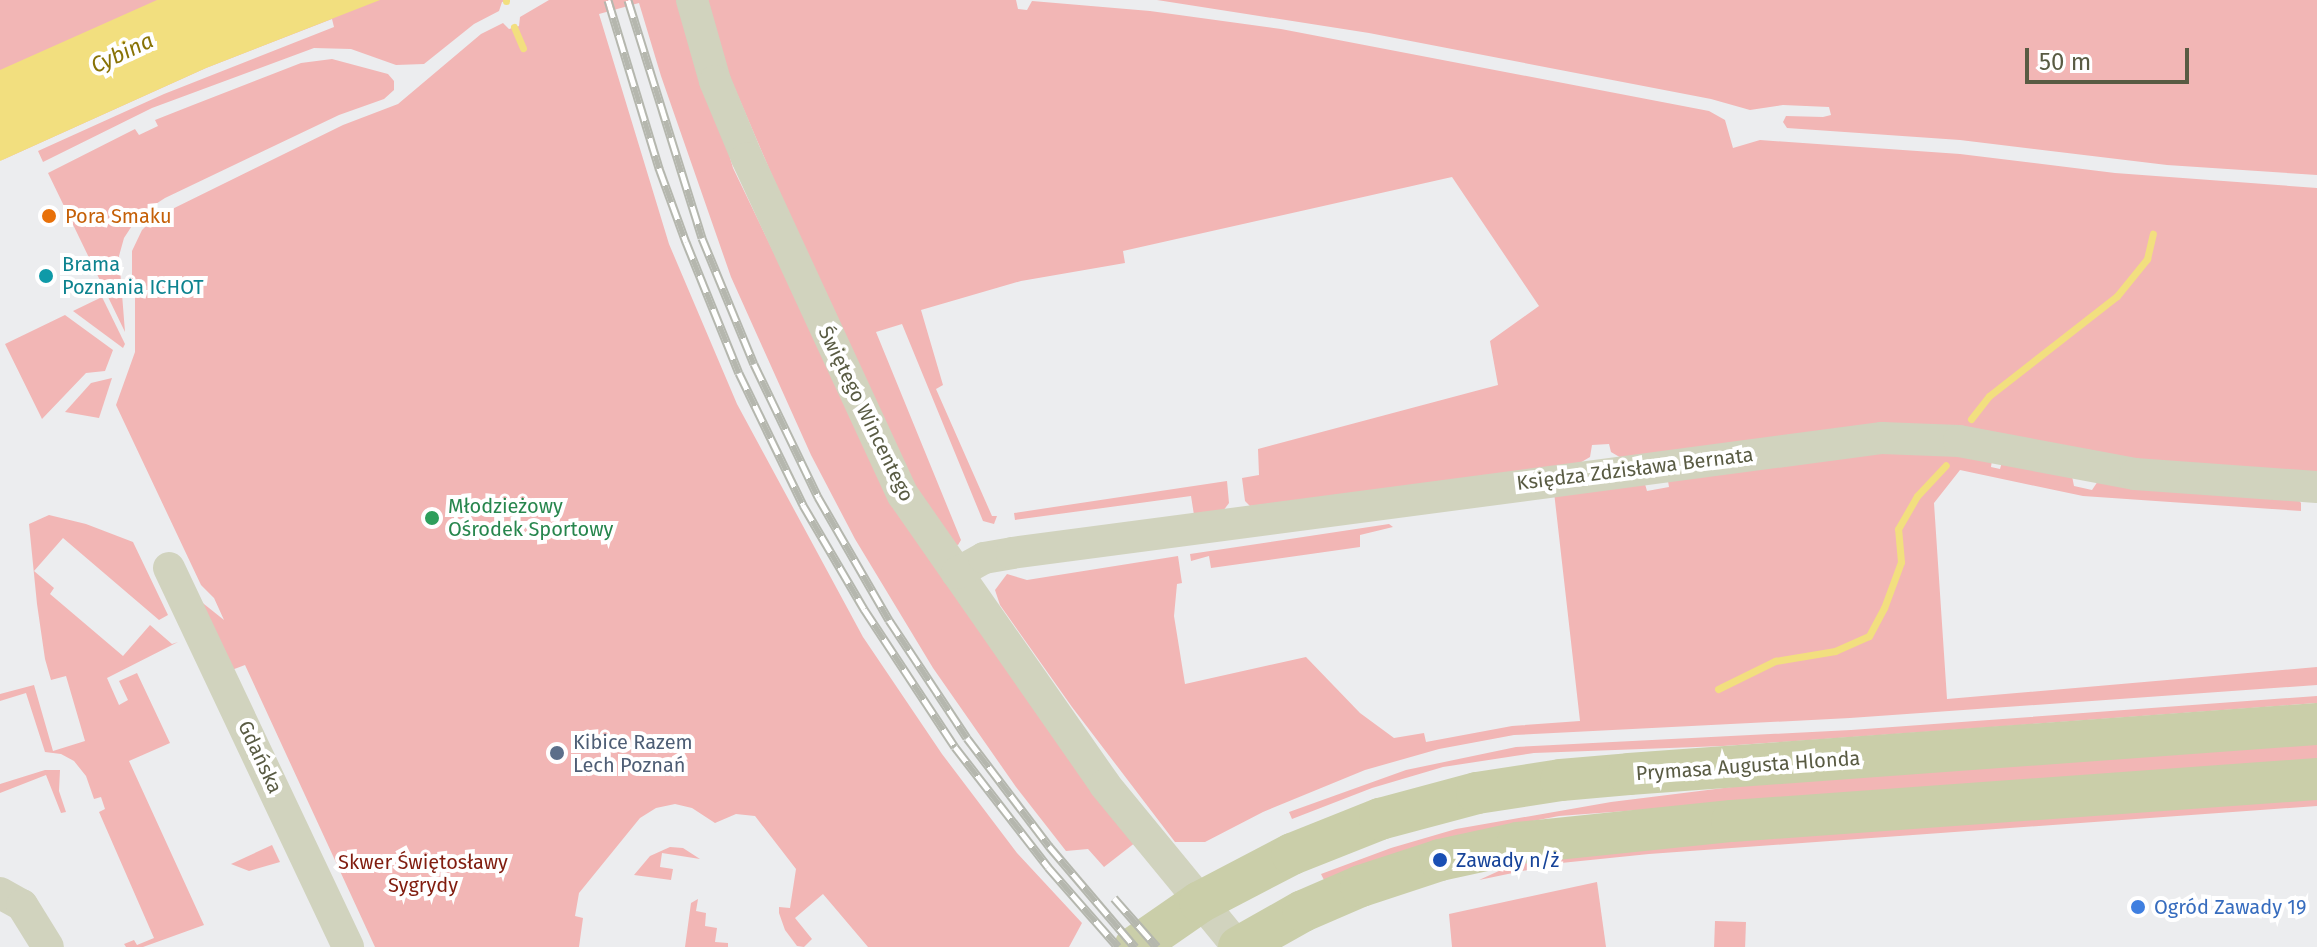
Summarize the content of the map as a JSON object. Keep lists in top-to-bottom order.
{
  "streets": {
    "main road": ["Prymasa Augusta Hlonda"],
    "street": ["Świętego Wincentego", "Księdza Zdzisława Bernata", "Gdańska"]
  },
  "crossings": [
    ["Świętego Wincentego", "Księdza Zdzisława Bernata"],
    ["Świętego Wincentego", "Prymasa Augusta Hlonda"]
  ],
  "water": ["Cybina"],
  "parks": ["Skwer Świętosławy Sygrydy"],
  "places": [
    "Pora Smaku",
    "Brama Poznania ICHOT",
    "Młodzieżowy Ośrodek Sportowy",
    "Kibice Razem Lech Poznań",
    "Zawady n/ż",
    "Ogród Zawady 19"
  ],
  "scale_bar": "50 m"
}
